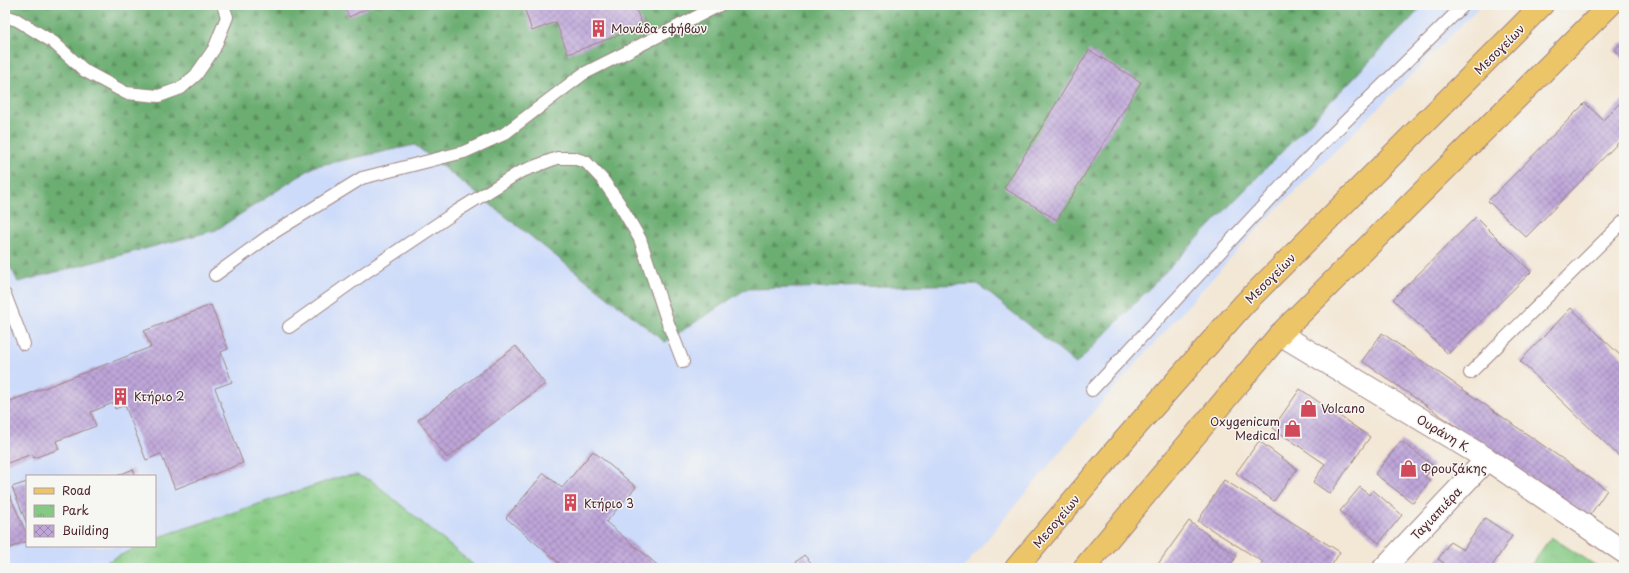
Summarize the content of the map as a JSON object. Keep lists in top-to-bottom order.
{
  "streets": {
    "main road": ["Μεσογείων"],
    "street": ["Ουράνη Κ.", "Ταγιαπιέρα"]
  },
  "crossings": [
    ["Ουράνη Κ.", "Ταγιαπιέρα"]
  ],
  "places": {
    "building": ["Μονάδα εφήβων", "Κτήριο 2", "Κτήριο 3"],
    "shop": ["Volcano", "Oxygenicum Medical", "Φρουζάκης"]
  },
  "legend": ["Road", "Park", "Building"]
}
